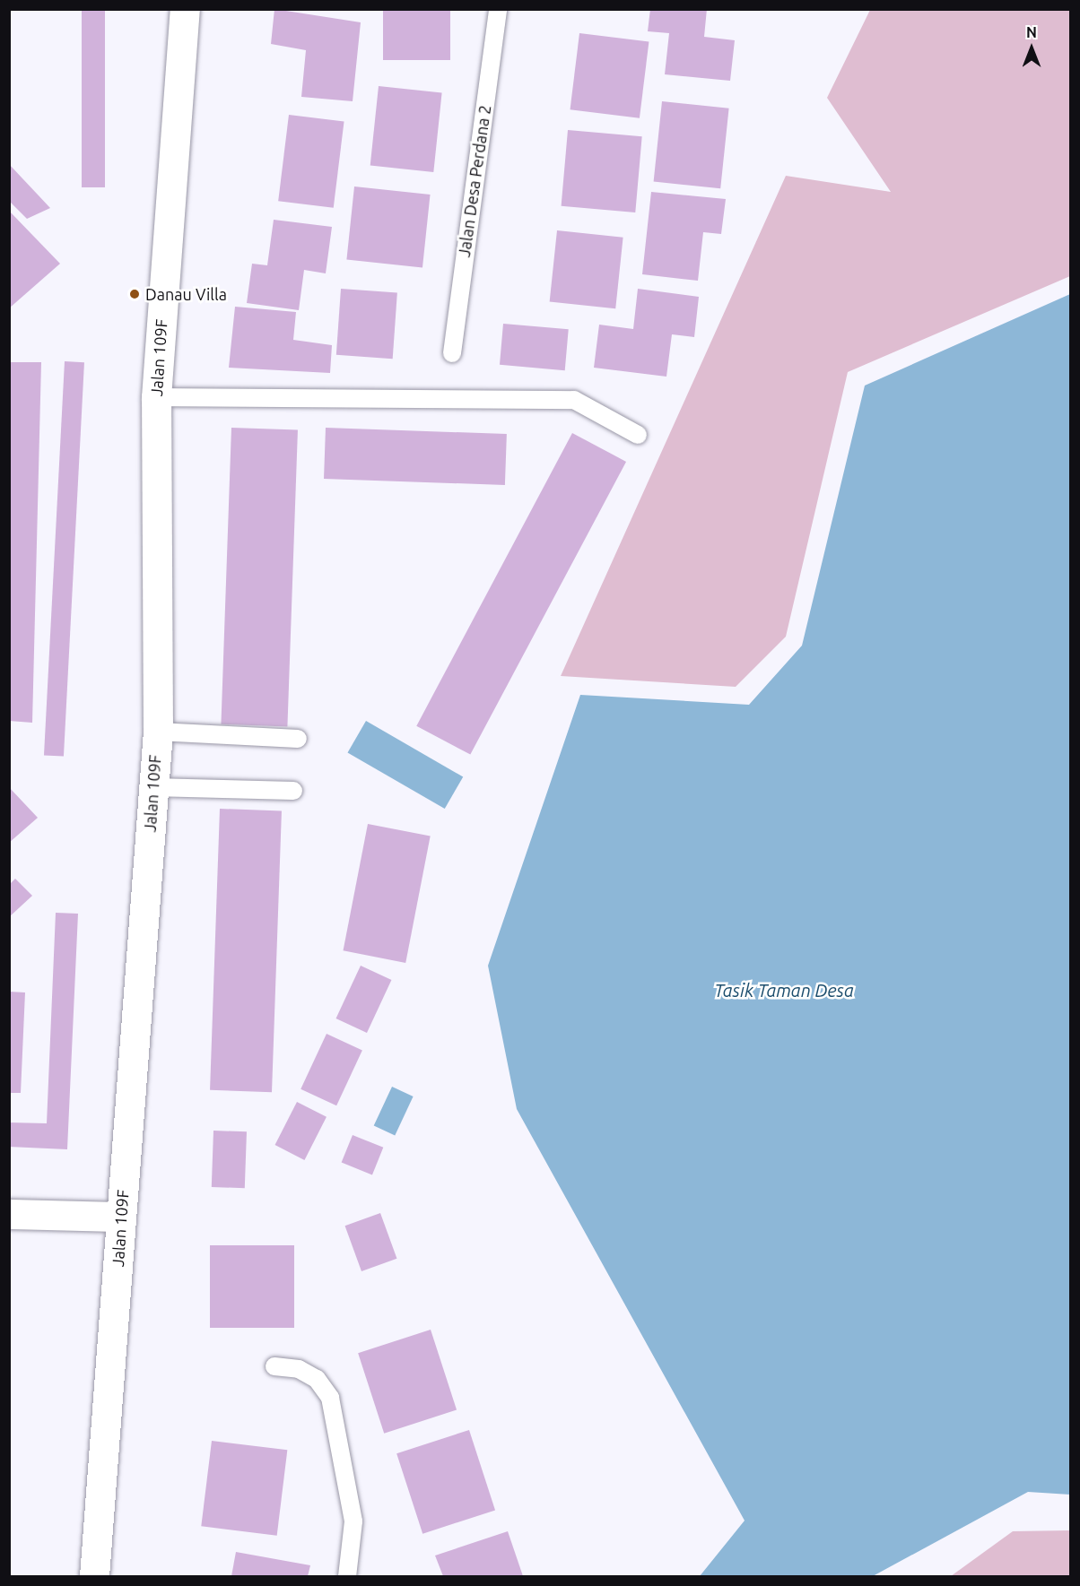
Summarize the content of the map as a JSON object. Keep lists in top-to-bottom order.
{
  "streets": {
    "street": ["Jalan 109F"],
    "lane": ["Jalan Desa Perdana 2"]
  },
  "water": ["Tasik Taman Desa"],
  "places": ["Danau Villa"],
  "north": "top"
}
